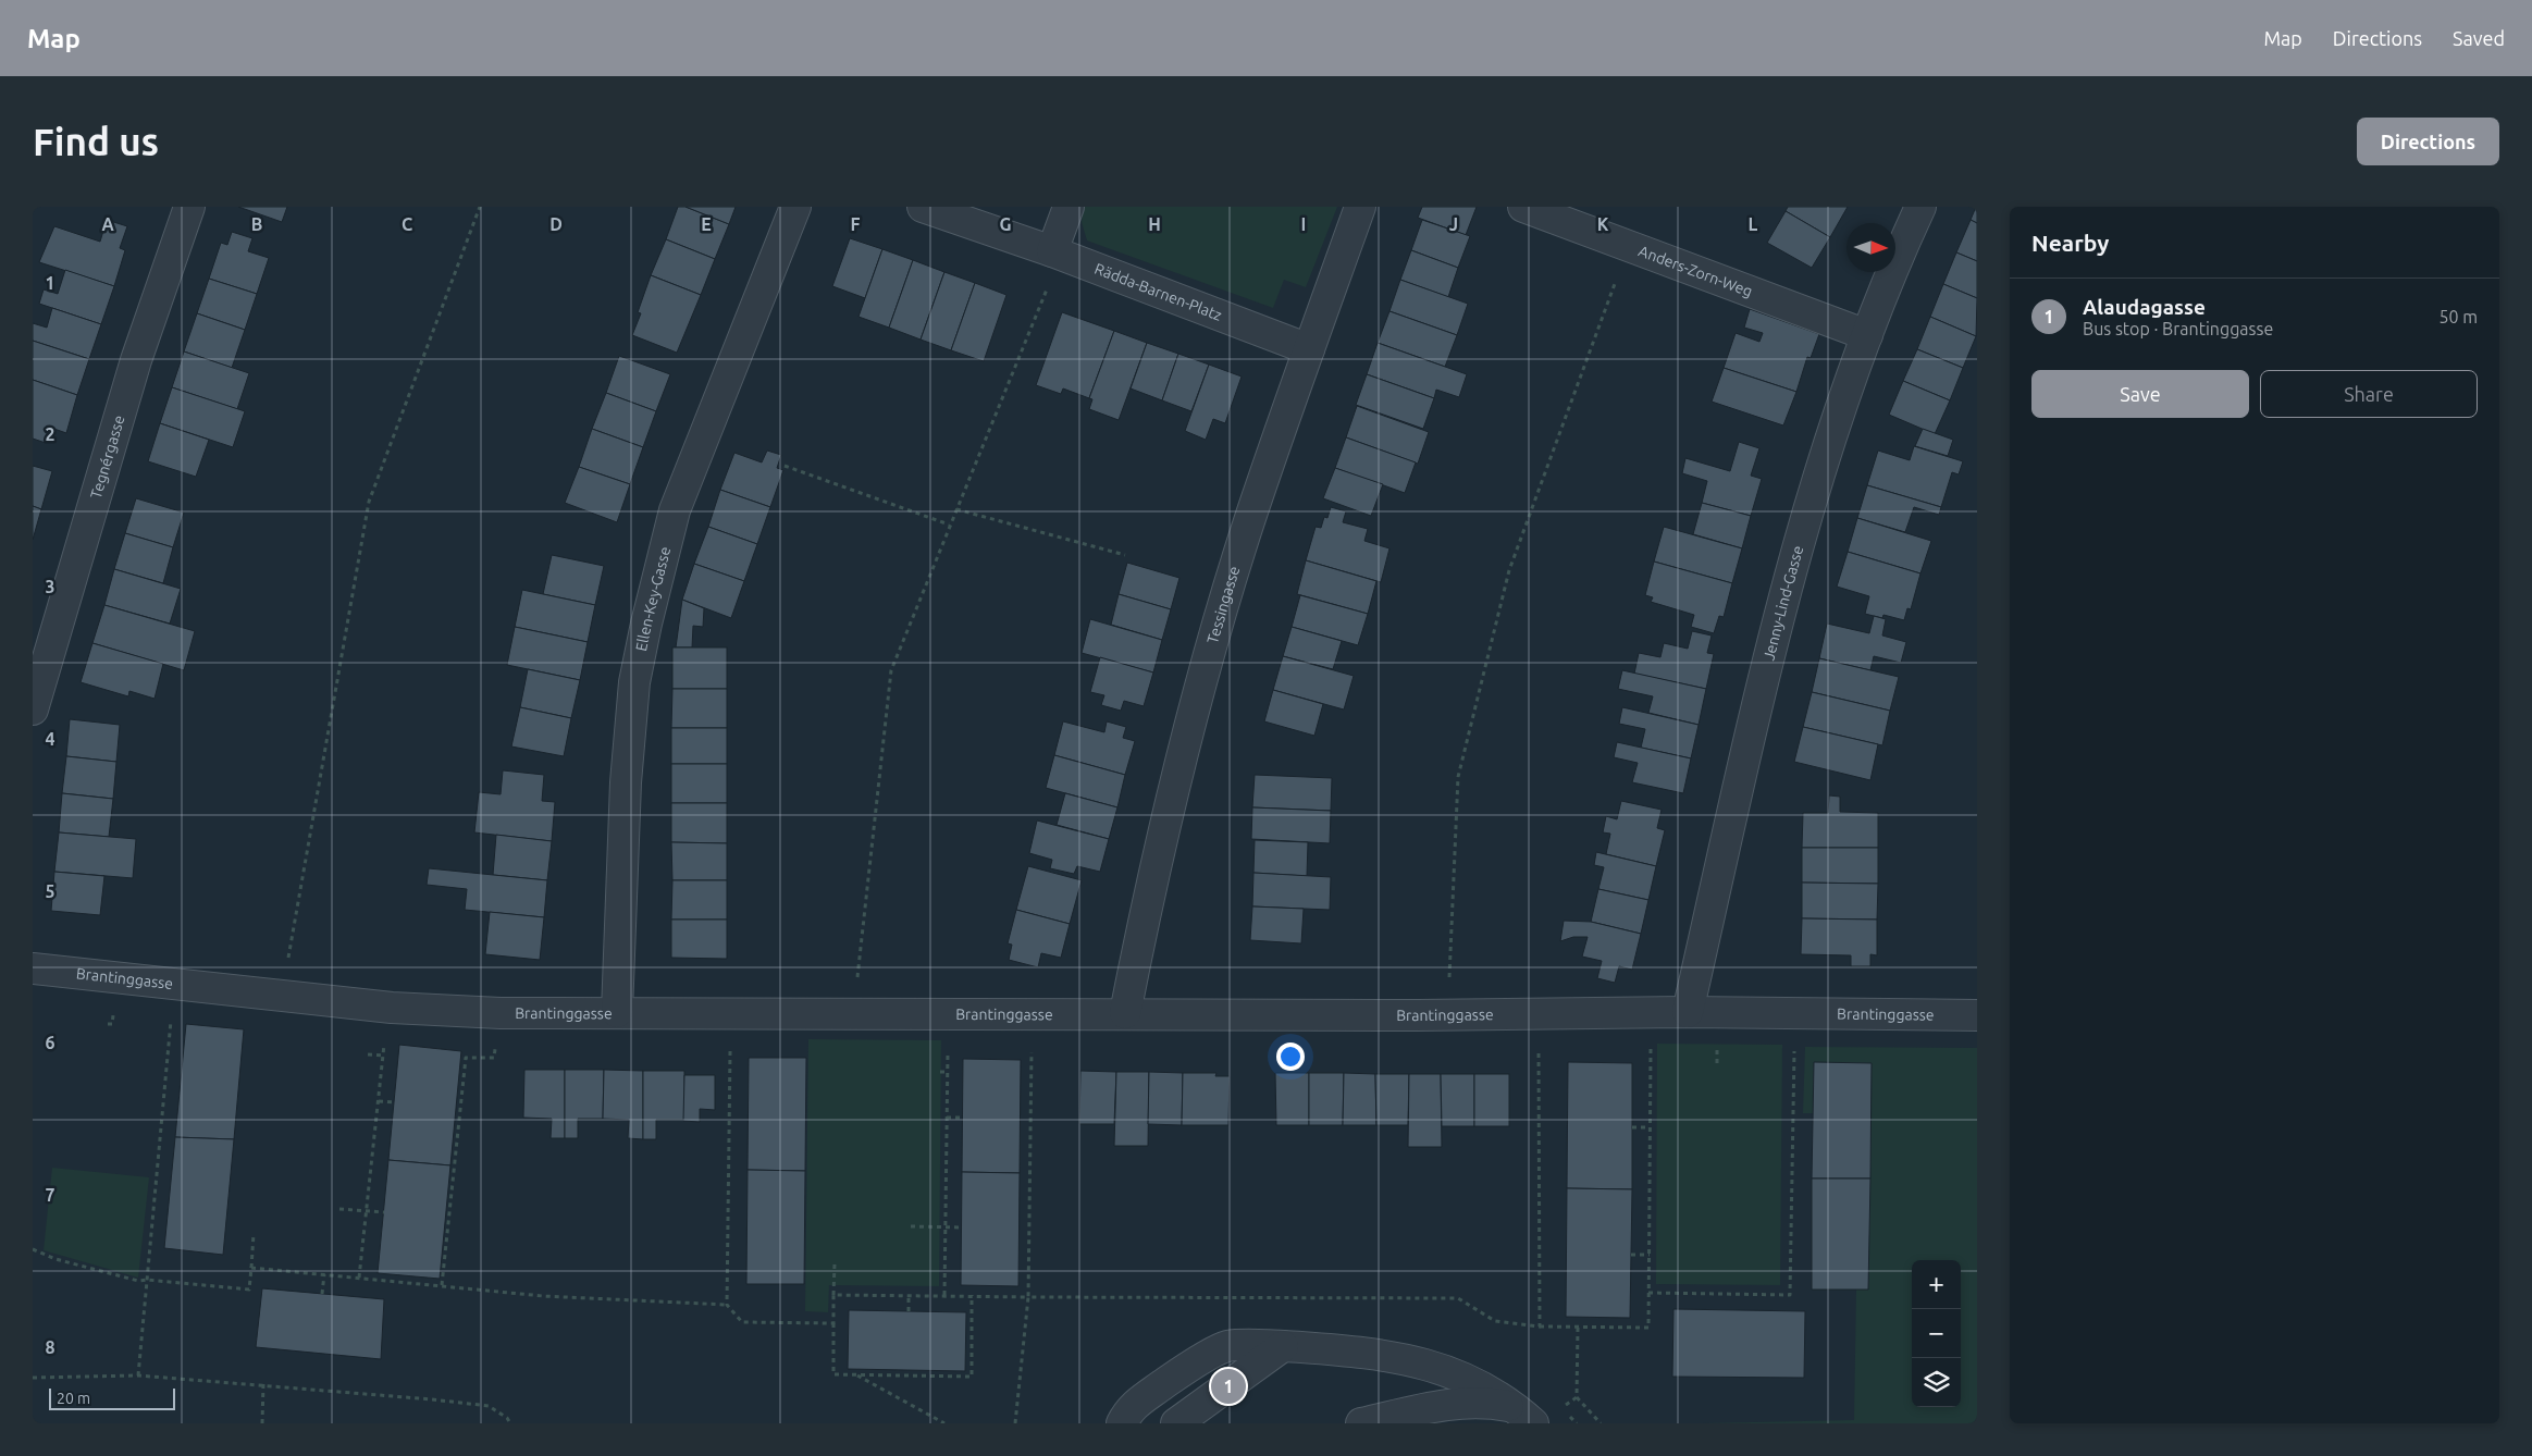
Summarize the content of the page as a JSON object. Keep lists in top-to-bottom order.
{
  "streets": {
    "street": [
      "Anders-Zorn-Weg",
      "Rädda-Barnen-Platz",
      "Tegnérgasse",
      "Ellen-Key-Gasse",
      "Jenny-Lind-Gasse",
      "Tessingasse",
      "Brantinggasse"
    ]
  },
  "crossings": [
    ["Anders-Zorn-Weg", "Jenny-Lind-Gasse"],
    ["Rädda-Barnen-Platz", "Tessingasse"],
    ["Ellen-Key-Gasse", "Brantinggasse"],
    ["Jenny-Lind-Gasse", "Brantinggasse"],
    ["Tessingasse", "Brantinggasse"]
  ],
  "scale_bar": "20 m",
  "north": "right",
  "page": {
    "header": "Map",
    "nav": ["Map", "Directions", "Saved"],
    "buttons": [
      "Directions",
      ["Save", "Share"]
    ],
    "title": "Find us",
    "heading": "Nearby",
    "list": [
      {
        "mark": "1",
        "name": "Alaudagasse",
        "note": "Bus stop · Brantinggasse",
        "value": "50 m"
      }
    ],
    "map_buttons": ["+", "−"],
    "pins": "1",
    "scale": "20 m"
  },
  "grid": {
    "columns": [
      "A",
      "B",
      "C",
      "D",
      "E",
      "F",
      "G",
      "H",
      "I",
      "J",
      "K",
      "L"
    ],
    "rows": [
      "1",
      "2",
      "3",
      "4",
      "5",
      "6",
      "7",
      "8"
    ]
  }
}
